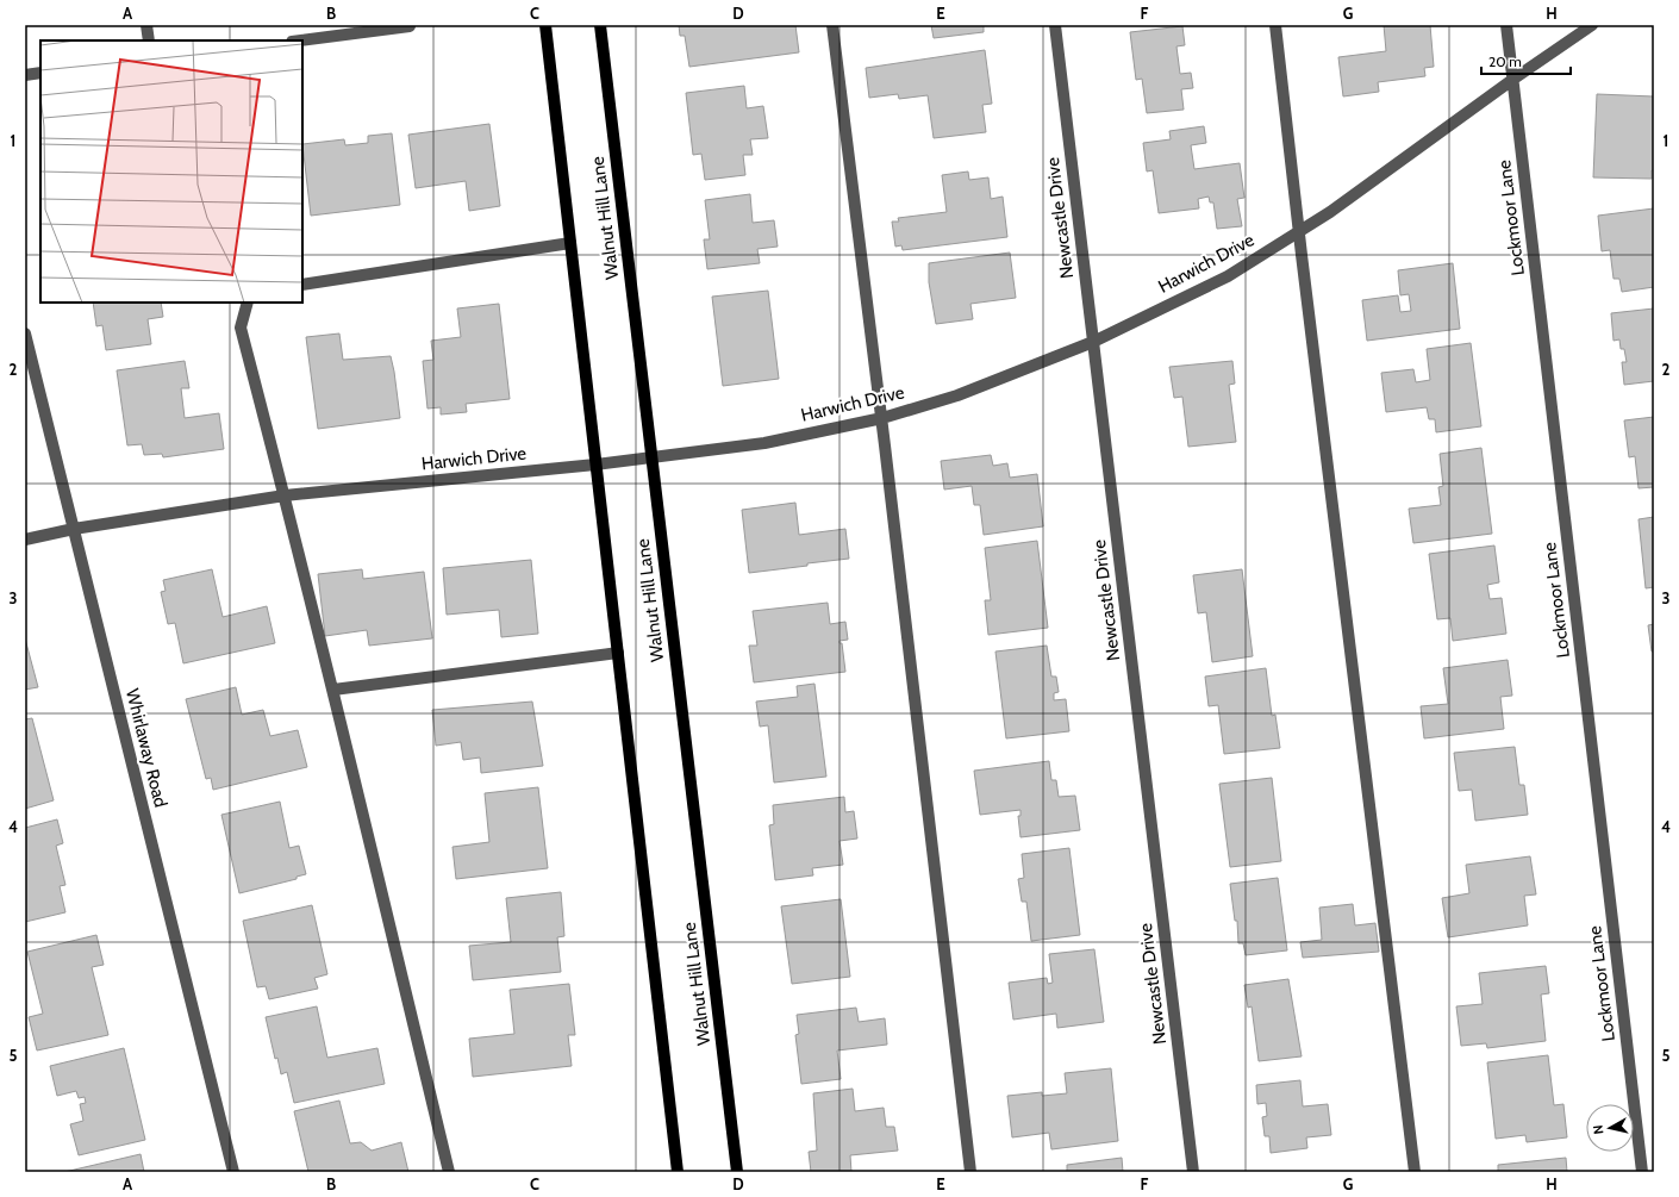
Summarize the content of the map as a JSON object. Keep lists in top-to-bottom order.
{
  "streets": {
    "main road": ["Walnut Hill Lane"],
    "street": [
      "Newcastle Drive",
      "Lockmoor Lane",
      "Harwich Drive",
      "Whirlaway Road"
    ]
  },
  "crossings": [
    ["Walnut Hill Lane", "Harwich Drive"],
    ["Newcastle Drive", "Harwich Drive"],
    ["Lockmoor Lane", "Harwich Drive"],
    ["Harwich Drive", "Whirlaway Road"]
  ],
  "scale_bar": "20 m",
  "north": "left",
  "grid": {
    "columns": [
      "A",
      "B",
      "C",
      "D",
      "E",
      "F",
      "G",
      "H"
    ],
    "rows": [
      "1",
      "2",
      "3",
      "4",
      "5"
    ]
  }
}
